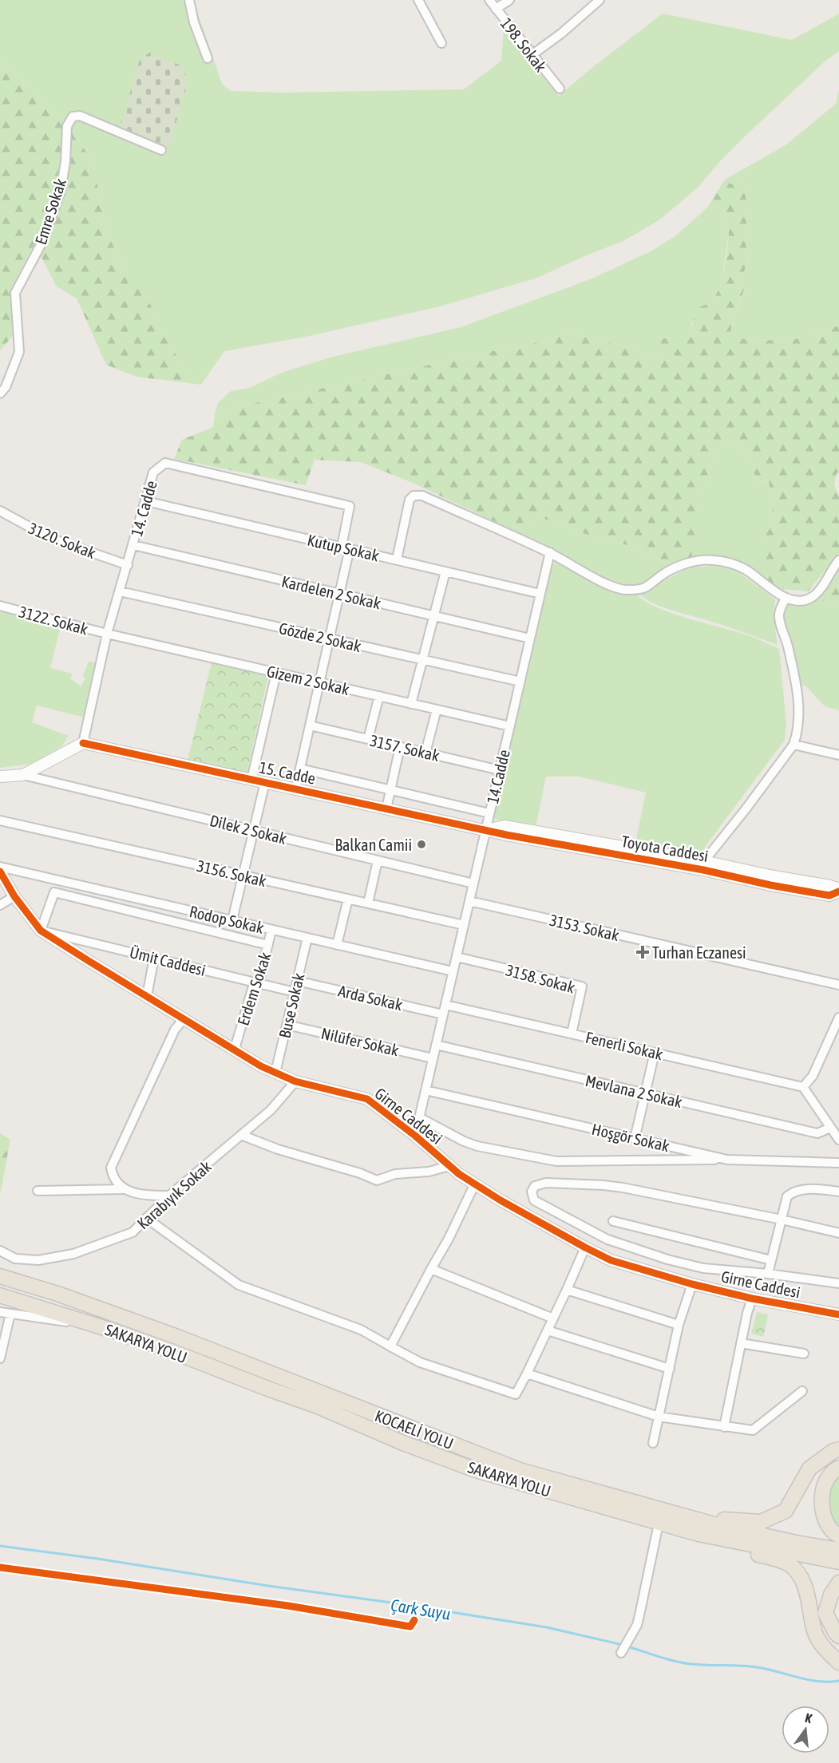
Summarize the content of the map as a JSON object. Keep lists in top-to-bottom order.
{
  "streets": {
    "highway": ["SAKARYA YOLU", "KOCAELİ YOLU"],
    "street": [
      "198. Sokak",
      "Emre Sokak",
      "14. Cadde",
      "3120. Sokak",
      "Kutup Sokak",
      "Kardelen 2 Sokak",
      "3122. Sokak",
      "Gözde 2 Sokak",
      "Gizem 2 Sokak",
      "3157. Sokak",
      "15. Cadde",
      "14.Cadde",
      "Dilek 2 Sokak",
      "Toyota Caddesi",
      "3156. Sokak",
      "Rodop Sokak",
      "3153. Sokak",
      "Ümit Caddesi",
      "3158. Sokak",
      "Erdem Sokak",
      "Arda Sokak",
      "Buse Sokak",
      "Nilüfer Sokak",
      "Fenerli Sokak",
      "Mevlana 2 Sokak",
      "Girne Caddesi",
      "Hoşgör Sokak",
      "Karabıyık Sokak"
    ]
  },
  "crossings": [
    ["14. Cadde", "3120. Sokak"],
    ["14. Cadde", "Kutup Sokak"],
    ["14. Cadde", "Kardelen 2 Sokak"],
    ["14. Cadde", "3122. Sokak"],
    ["14. Cadde", "Gözde 2 Sokak"],
    ["14. Cadde", "Gizem 2 Sokak"],
    ["14. Cadde", "15. Cadde"],
    ["Kutup Sokak", "14.Cadde"],
    ["Kardelen 2 Sokak", "14.Cadde"],
    ["3122. Sokak", "Gizem 2 Sokak"],
    ["Gözde 2 Sokak", "14.Cadde"],
    ["Gizem 2 Sokak", "14.Cadde"],
    ["3157. Sokak", "14.Cadde"],
    ["15. Cadde", "14.Cadde"],
    ["15. Cadde", "Toyota Caddesi"],
    ["14.Cadde", "Dilek 2 Sokak"],
    ["14.Cadde", "Toyota Caddesi"],
    ["14.Cadde", "3156. Sokak"],
    ["14.Cadde", "Rodop Sokak"],
    ["14.Cadde", "3153. Sokak"],
    ["14.Cadde", "3158. Sokak"],
    ["14.Cadde", "Arda Sokak"],
    ["14.Cadde", "Nilüfer Sokak"],
    ["14.Cadde", "Fenerli Sokak"],
    ["14.Cadde", "Mevlana 2 Sokak"],
    ["14.Cadde", "Girne Caddesi"],
    ["14.Cadde", "Hoşgör Sokak"],
    ["Rodop Sokak", "Erdem Sokak"],
    ["Rodop Sokak", "Buse Sokak"],
    ["Ümit Caddesi", "Erdem Sokak"],
    ["Ümit Caddesi", "Buse Sokak"],
    ["Ümit Caddesi", "Girne Caddesi"],
    ["3158. Sokak", "Fenerli Sokak"],
    ["Erdem Sokak", "Girne Caddesi"],
    ["Arda Sokak", "Buse Sokak"],
    ["Buse Sokak", "Nilüfer Sokak"],
    ["Buse Sokak", "Girne Caddesi"],
    ["Girne Caddesi", "Karabıyık Sokak"]
  ],
  "water": ["Çark Suyu"],
  "places": {
    "other": ["Balkan Camii"],
    "health": ["Turhan Eczanesi"]
  },
  "north": "top"
}
